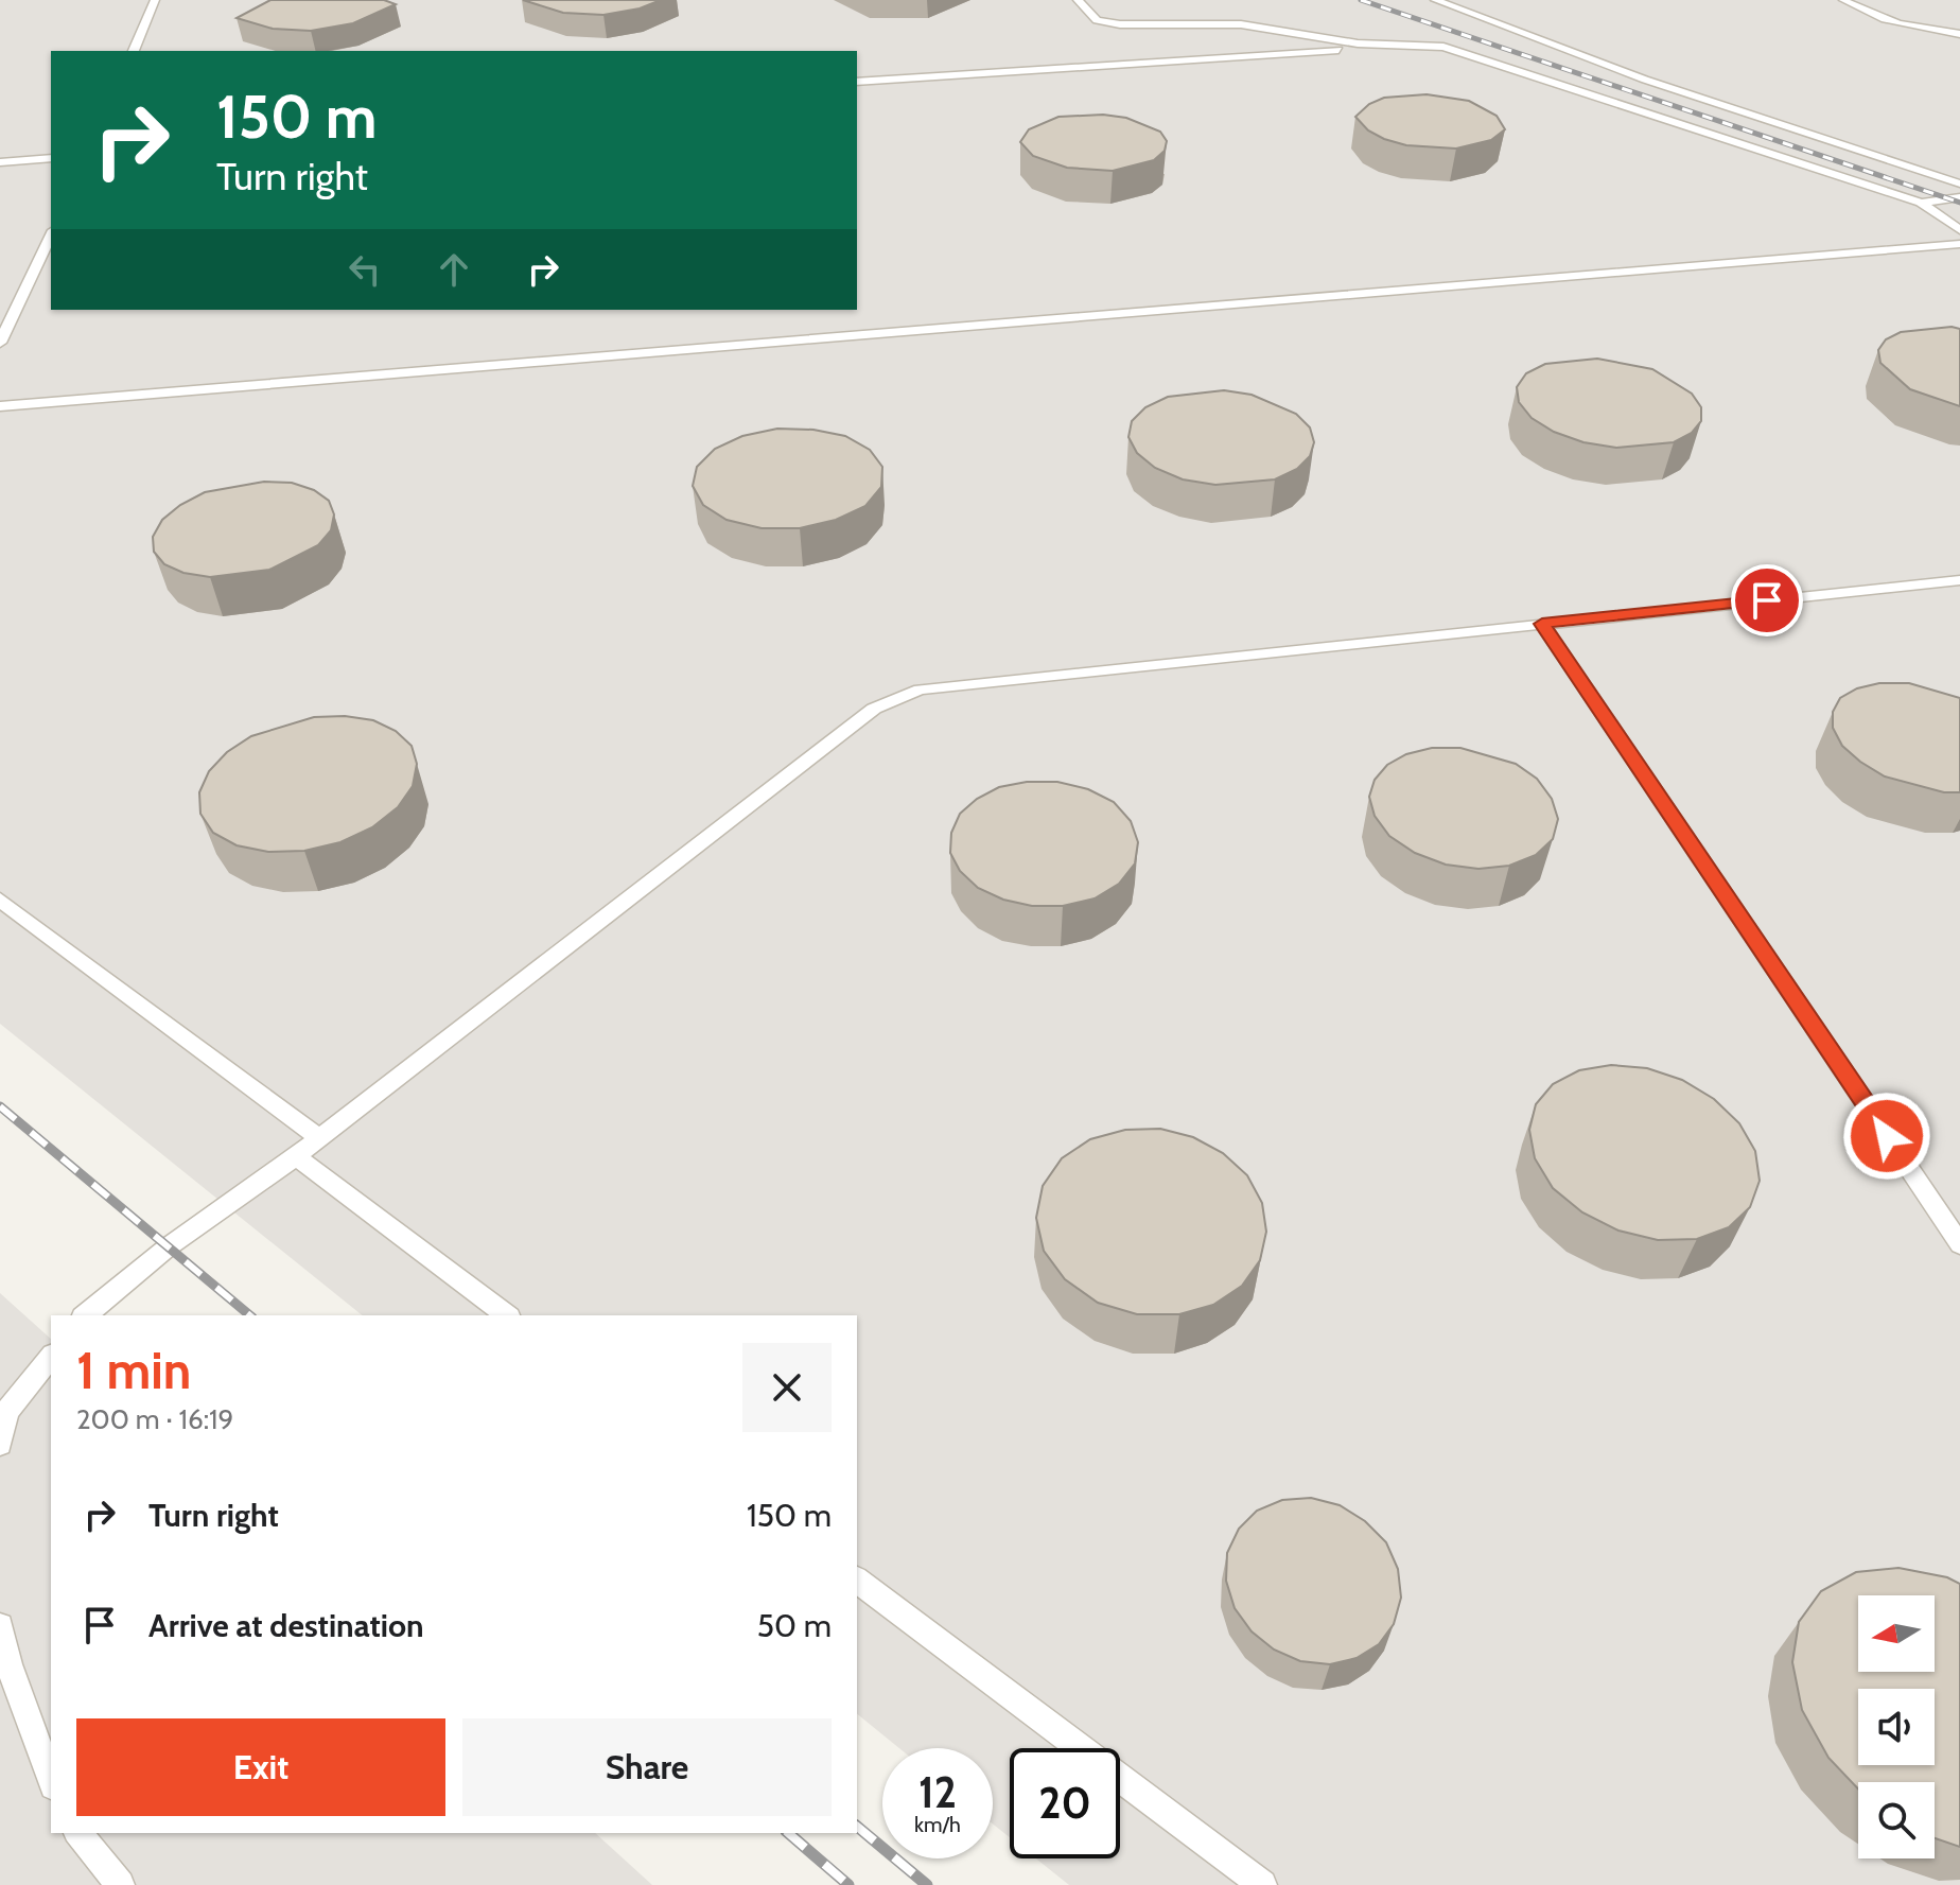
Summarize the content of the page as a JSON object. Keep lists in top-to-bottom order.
{
  "north": "left",
  "page": {
    "turn": ["150 m", "Turn right"],
    "heading": ["1 min", "200 m · 16:19"],
    "list": [
      {
        "name": "Turn right",
        "value": "150 m"
      },
      {
        "name": "Arrive at destination",
        "value": "50 m"
      }
    ],
    "buttons": ["Exit", "Share"],
    "speed": "12 km/h",
    "limit": "20"
  }
}
